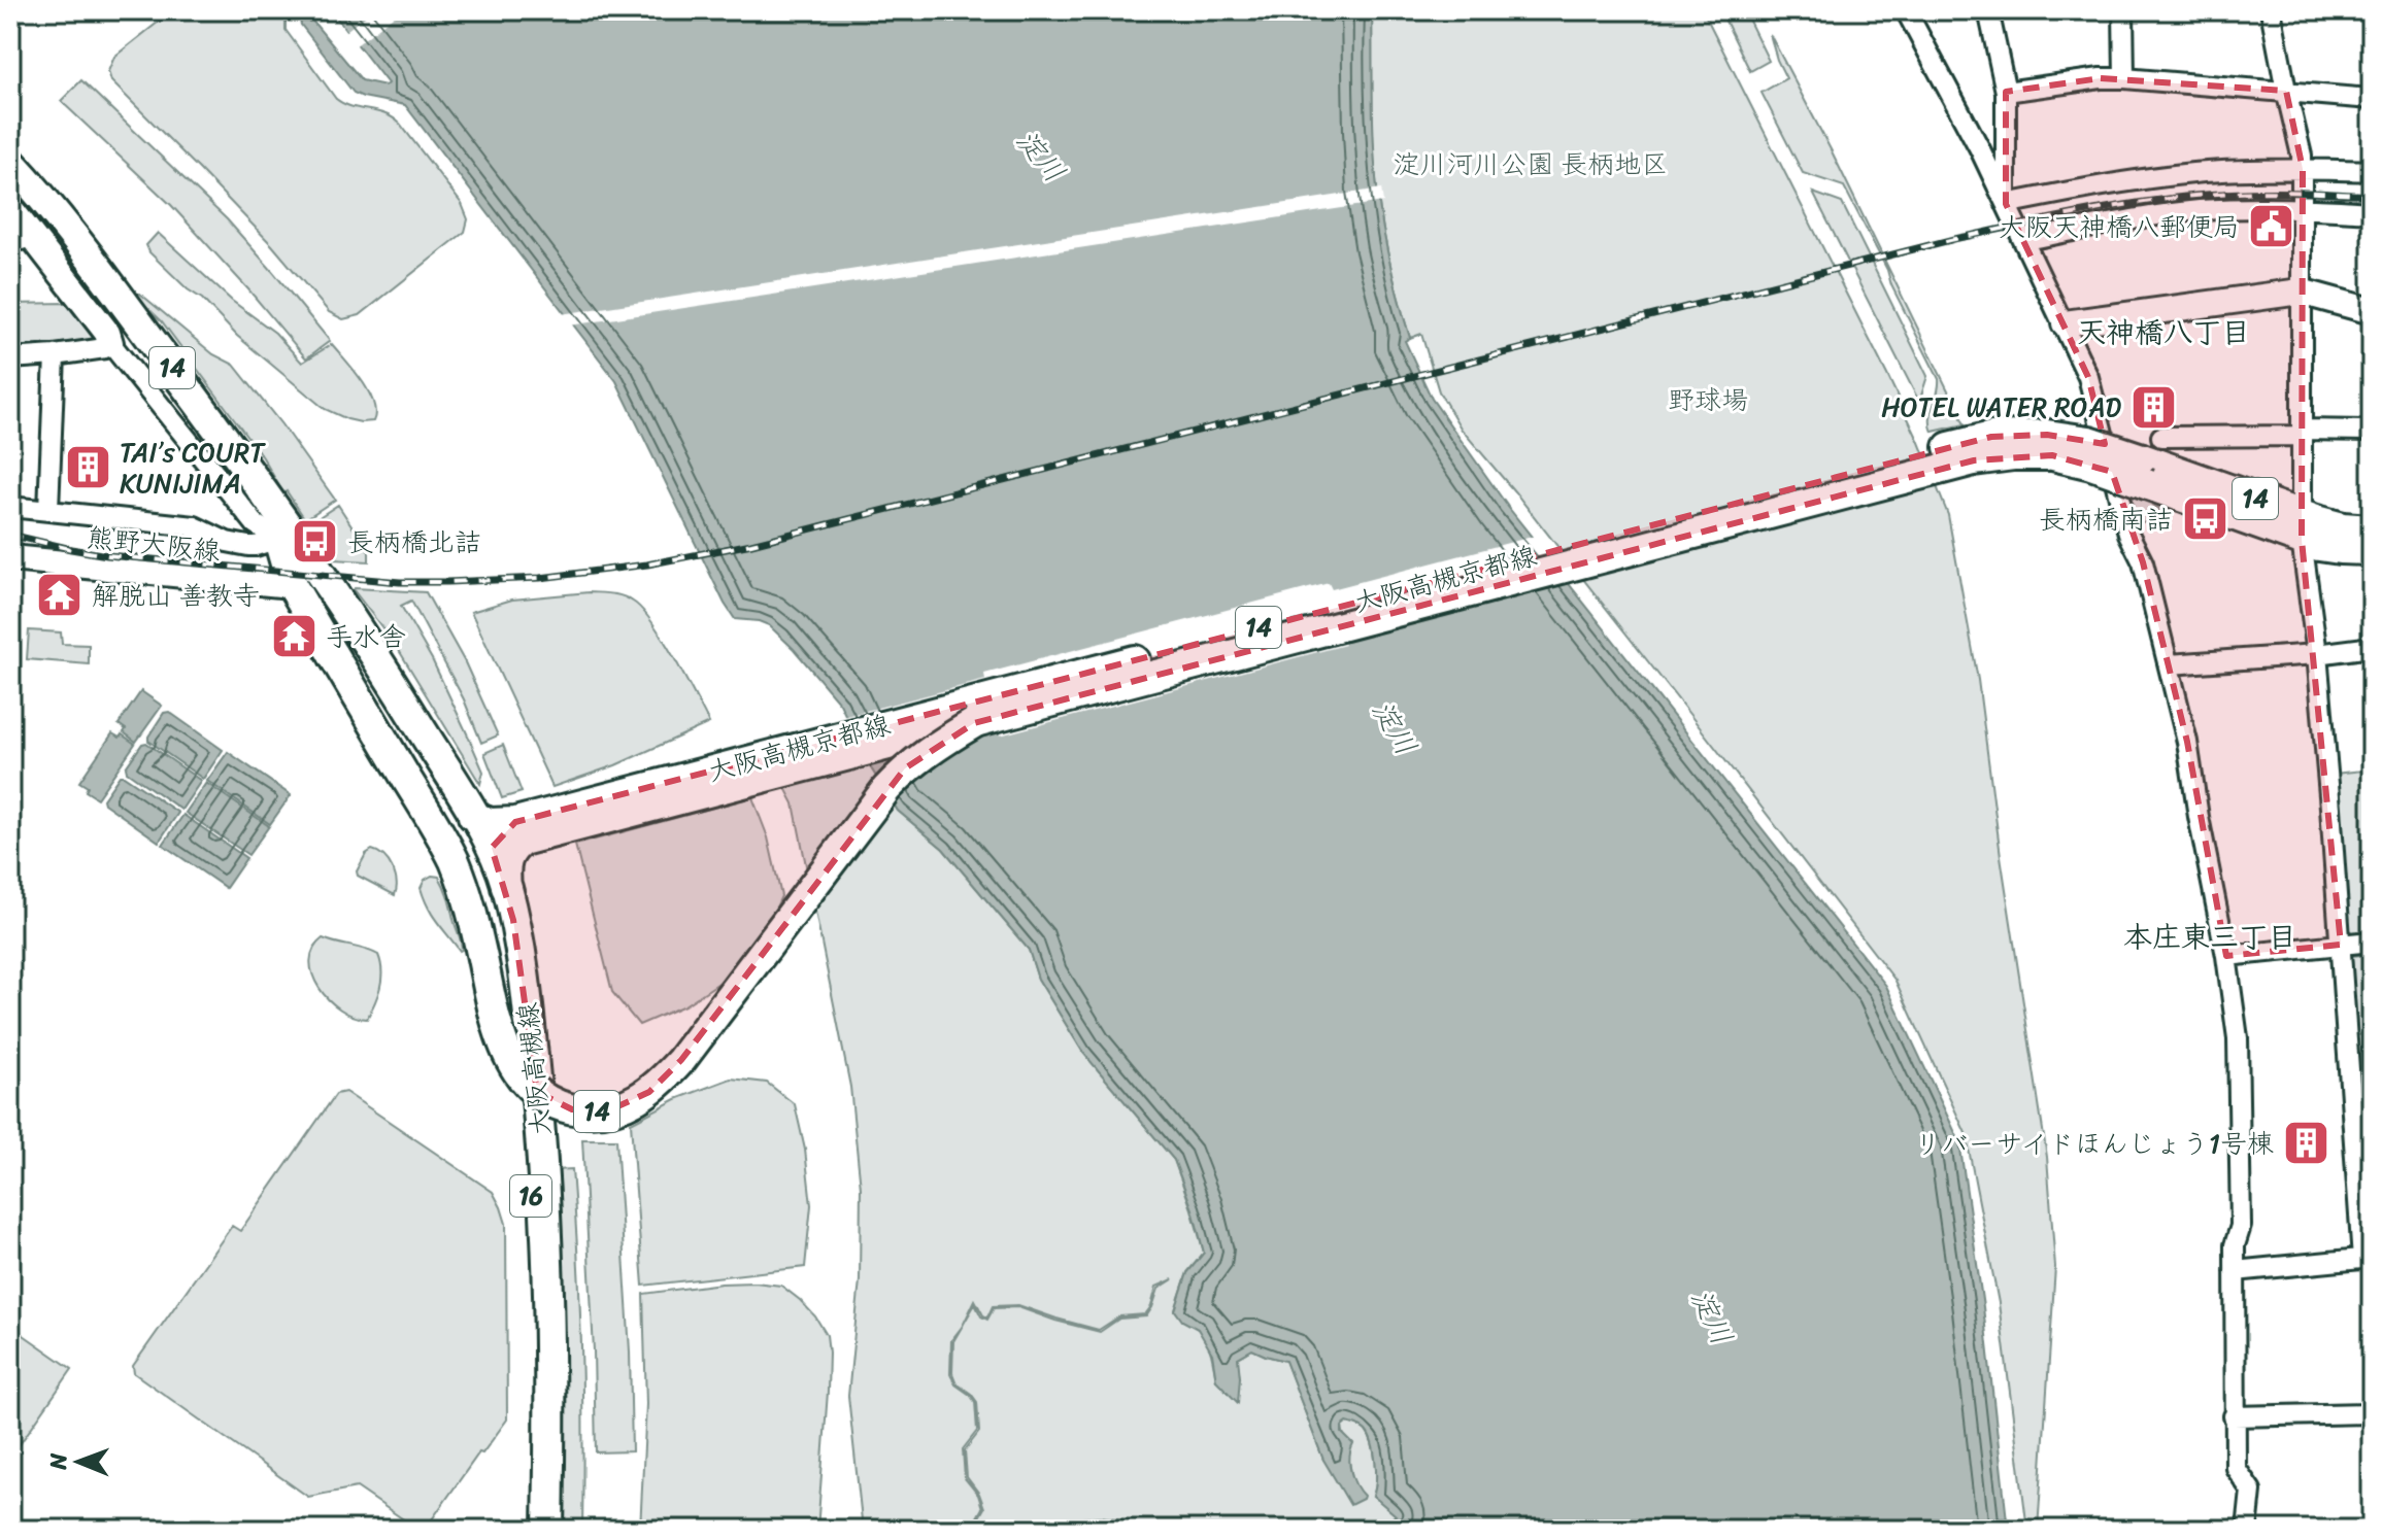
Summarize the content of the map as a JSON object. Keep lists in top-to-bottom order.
{
  "streets": {
    "main road": [
      "14",
      "大阪高槻京都線",
      "大阪高槻線",
      "16"
    ],
    "street": ["熊野大阪線"]
  },
  "crossings": [
    ["14", "大阪高槻京都線"],
    ["14", "大阪高槻線"],
    ["熊野大阪線", "大阪高槻京都線"],
    ["大阪高槻京都線", "大阪高槻線"]
  ],
  "districts": ["天神橋八丁目", "本庄東三丁目"],
  "water": ["淀川"],
  "parks": ["淀川河川公園 長柄地区", "野球場"],
  "places": {
    "public building": ["大阪天神橋八郵便局"],
    "building": ["HOTEL WATER ROAD", "TAI’s COURT KUNIJIMA", "リバーサイドほんじょう1号棟"],
    "bus stop": ["長柄橋南詰", "長柄橋北詰"],
    "temple": ["解脱山 善教寺", "手水舎"]
  },
  "north": "left"
}
